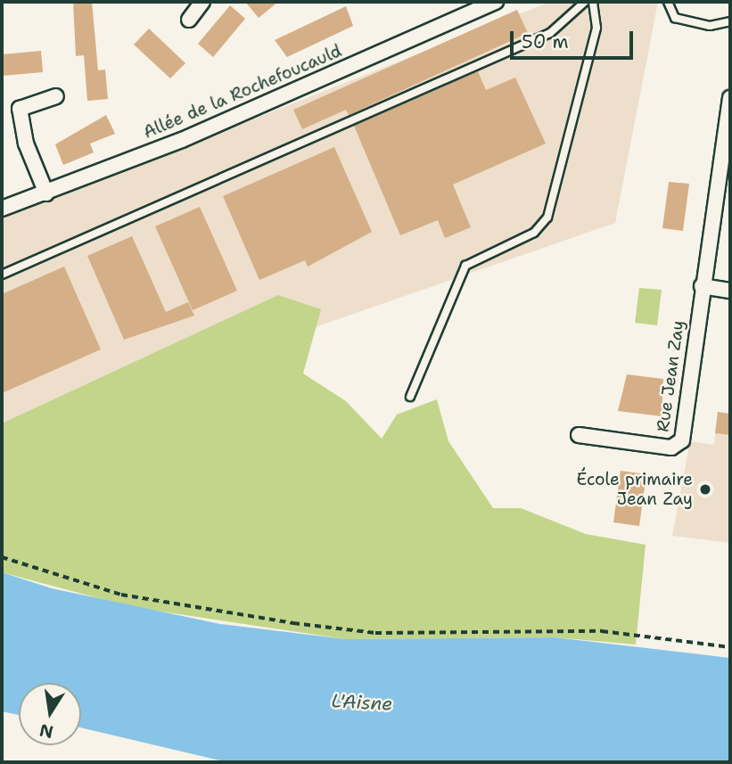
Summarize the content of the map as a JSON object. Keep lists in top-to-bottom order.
{
  "streets": {
    "street": ["Allée de la Rochefoucauld", "Rue Jean Zay"]
  },
  "water": ["L'Aisne"],
  "places": ["École primaire Jean Zay"],
  "scale_bar": "50 m",
  "north": "bottom"
}
